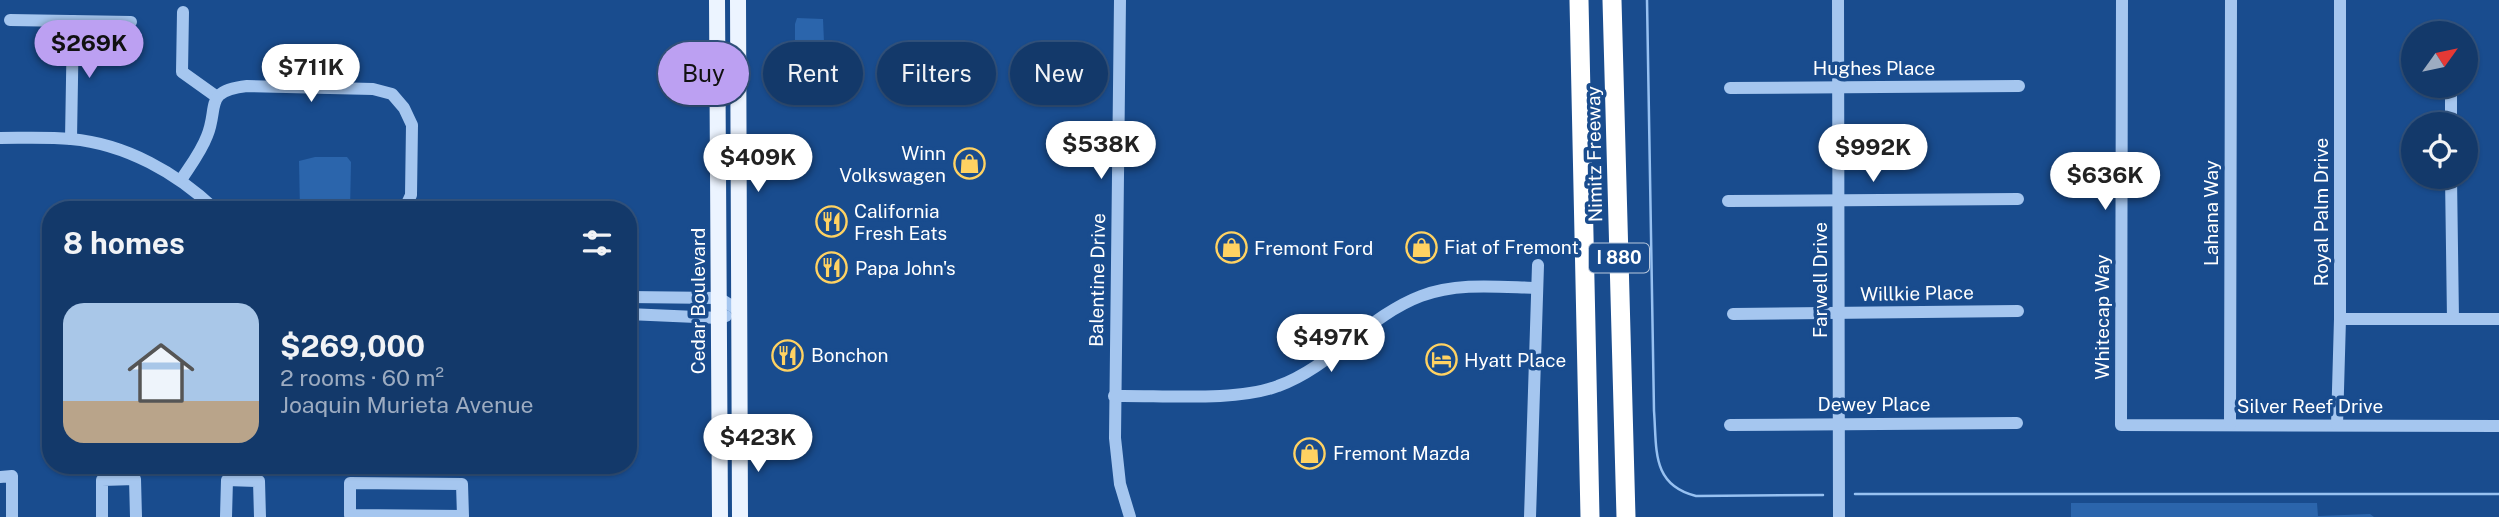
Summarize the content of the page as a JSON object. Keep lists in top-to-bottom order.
{
  "streets": {
    "highway": ["Nimitz Freeway", "I 880"],
    "main road": ["Cedar Boulevard"],
    "street": [
      "Hughes Place",
      "Royal Palm Drive",
      "Lahana Way",
      "Balentine Drive",
      "Farwell Drive",
      "Willkie Place",
      "Whitecap Way",
      "Dewey Place",
      "Silver Reef Drive"
    ]
  },
  "crossings": [
    ["Hughes Place", "Farwell Drive"],
    ["Royal Palm Drive", "Silver Reef Drive"],
    ["Lahana Way", "Silver Reef Drive"],
    ["Farwell Drive", "Willkie Place"],
    ["Farwell Drive", "Dewey Place"],
    ["Whitecap Way", "Silver Reef Drive"]
  ],
  "places": {
    "shop": [
      "Winn Volkswagen",
      "Fiat of Fremont",
      "Fremont Ford",
      "Fremont Mazda"
    ],
    "restaurant": ["California Fresh Eats", "Papa John's", "Bonchon"],
    "hotel": ["Hyatt Place"]
  },
  "north": "top right",
  "page": {
    "price": [
      "$269K",
      "$711K",
      "$538K",
      "$992K",
      "$409K",
      "$636K",
      "$497K",
      "$423K"
    ],
    "chip": [
      "Buy",
      "Rent",
      "Filters",
      "New"
    ],
    "heading": "8 homes",
    "list": [
      {
        "name": "$269,000",
        "note": "2 rooms · 60 m² · Joaquin Murieta Avenue"
      }
    ]
  }
}
